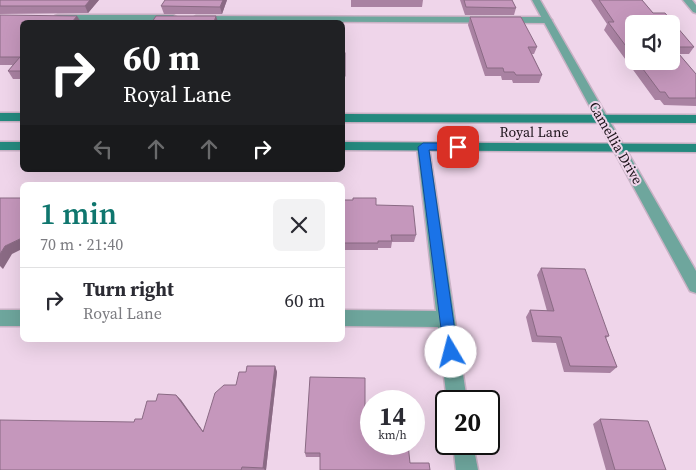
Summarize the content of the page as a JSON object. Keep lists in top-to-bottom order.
{
  "streets": {
    "main road": ["Royal Lane"],
    "street": ["Camellia Drive"]
  },
  "crossings": [
    ["Royal Lane", "Camellia Drive"]
  ],
  "page": {
    "turn": ["60 m", "Royal Lane"],
    "heading": ["1 min", "70 m · 21:40"],
    "list": [
      {
        "name": "Turn right",
        "note": "Royal Lane",
        "value": "60 m"
      }
    ],
    "speed": "14 km/h",
    "limit": "20"
  }
}
